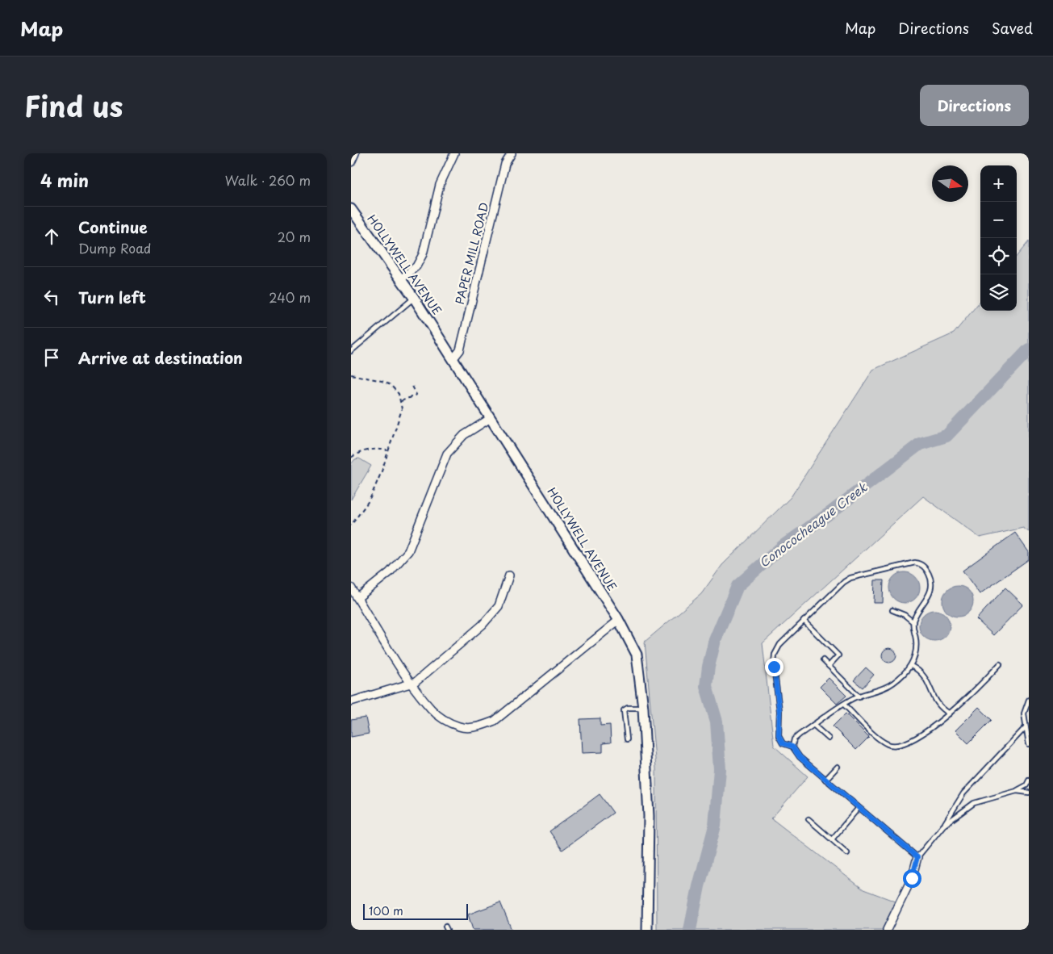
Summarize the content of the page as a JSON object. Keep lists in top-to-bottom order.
{
  "streets": {
    "street": ["PAPER MILL ROAD", "HOLLYWELL AVENUE"]
  },
  "crossings": [
    ["PAPER MILL ROAD", "HOLLYWELL AVENUE"]
  ],
  "water": ["Conococheague Creek"],
  "scale_bar": "100 m",
  "north": "right",
  "page": {
    "header": "Map",
    "nav": ["Map", "Directions", "Saved"],
    "title": "Find us",
    "buttons": "Directions",
    "heading": ["4 min", "Walk · 260 m"],
    "map_buttons": ["+", "−"],
    "list": [
      ["Continue", "Dump Road", "20 m"],
      ["Turn left", "240 m"],
      "Arrive at destination"
    ],
    "scale": "100 m"
  }
}
